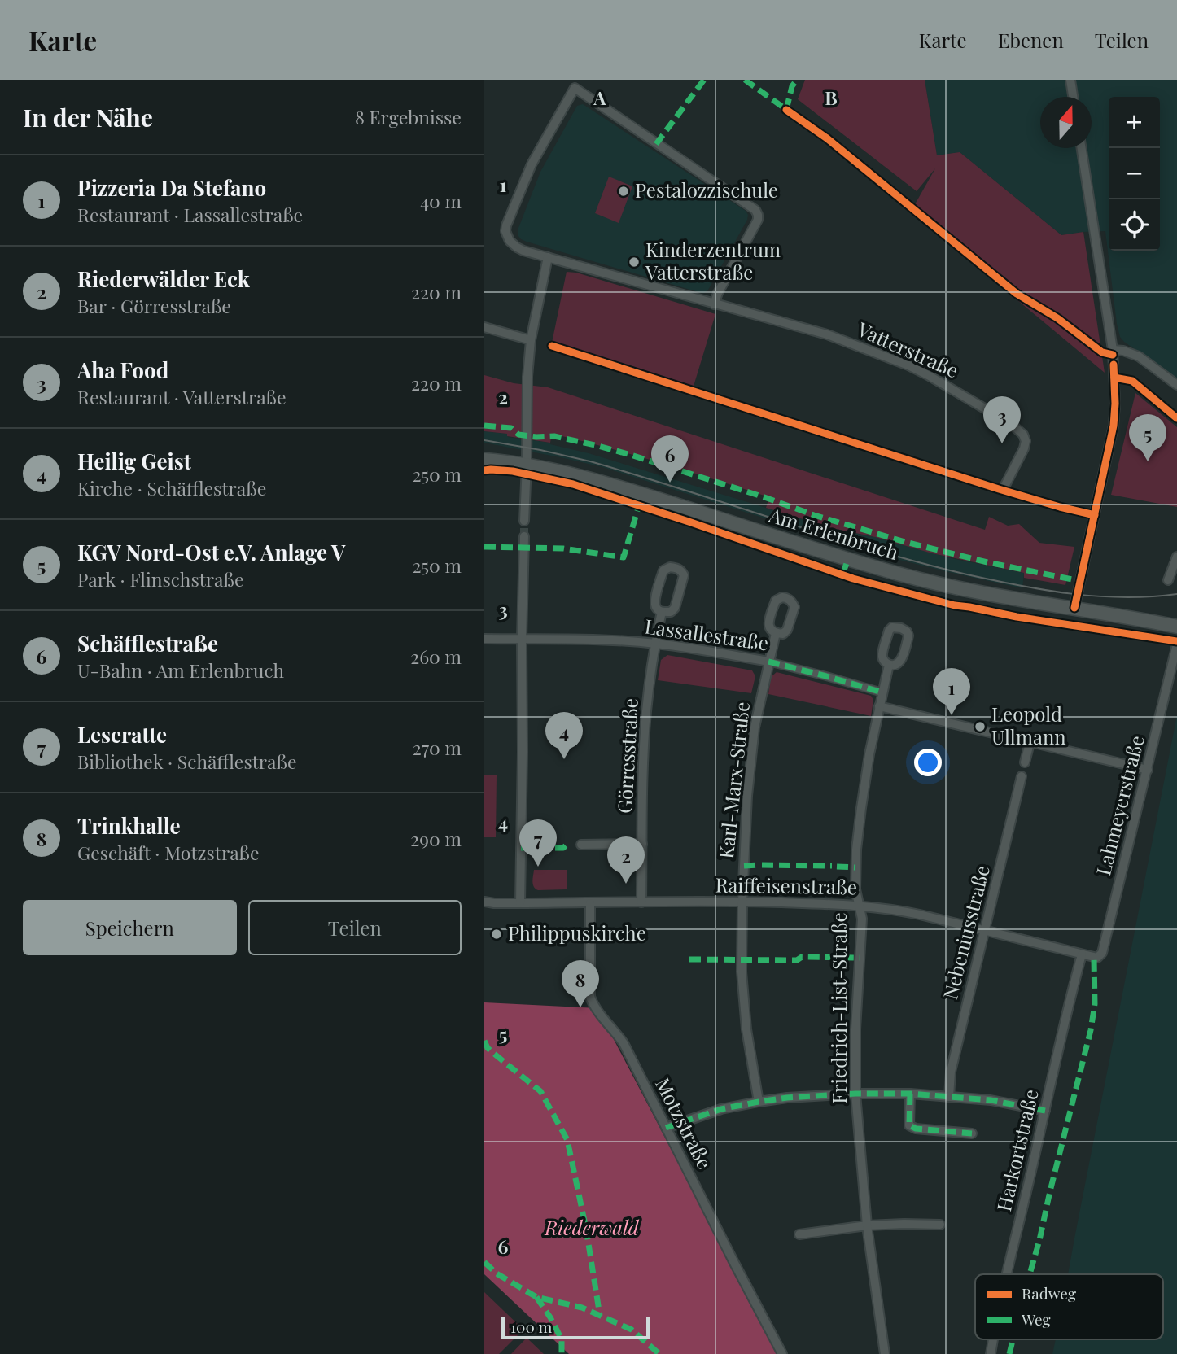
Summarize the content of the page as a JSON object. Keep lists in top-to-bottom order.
{
  "streets": {
    "main road": ["Am Erlenbruch"],
    "street": [
      "Vatterstraße",
      "Lassallestraße",
      "Görresstraße",
      "Karl-Marx-Straße",
      "Lahmeyerstraße",
      "Raiffeisenstraße",
      "Nebeniusstraße",
      "Friedrich-List-Straße",
      "Motzstraße",
      "Harkortstraße"
    ]
  },
  "crossings": [
    ["Lassallestraße", "Görresstraße"],
    ["Lassallestraße", "Karl-Marx-Straße"],
    ["Lassallestraße", "Friedrich-List-Straße"],
    ["Görresstraße", "Raiffeisenstraße"],
    ["Karl-Marx-Straße", "Raiffeisenstraße"],
    ["Lahmeyerstraße", "Raiffeisenstraße"],
    ["Lahmeyerstraße", "Harkortstraße"],
    ["Raiffeisenstraße", "Nebeniusstraße"],
    ["Raiffeisenstraße", "Friedrich-List-Straße"],
    ["Raiffeisenstraße", "Motzstraße"],
    ["Raiffeisenstraße", "Harkortstraße"]
  ],
  "parks": ["Riederwald"],
  "places": [
    "Pestalozzischule",
    "Kinderzentrum Vatterstraße",
    "Leopold Ullmann",
    "Philippuskirche"
  ],
  "legend": ["Radweg", "Weg"],
  "scale_bar": "100 m",
  "north": "top",
  "page": {
    "header": "Karte",
    "nav": ["Karte", "Ebenen", "Teilen"],
    "heading": ["In der Nähe", "8 Ergebnisse"],
    "map_buttons": ["+", "−"],
    "list": [
      {
        "mark": "1",
        "name": "Pizzeria Da Stefano",
        "note": "Restaurant · Lassallestraße",
        "value": "40 m"
      },
      {
        "mark": "2",
        "name": "Riederwälder Eck",
        "note": "Bar · Görresstraße",
        "value": "220 m"
      },
      {
        "mark": "3",
        "name": "Aha Food",
        "note": "Restaurant · Vatterstraße",
        "value": "220 m"
      },
      {
        "mark": "4",
        "name": "Heilig Geist",
        "note": "Kirche · Schäfflestraße",
        "value": "250 m"
      },
      {
        "mark": "5",
        "name": "KGV Nord-Ost e.V. Anlage V",
        "note": "Park · Flinschstraße",
        "value": "250 m"
      },
      {
        "mark": "6",
        "name": "Schäfflestraße",
        "note": "U-Bahn · Am Erlenbruch",
        "value": "260 m"
      },
      {
        "mark": "7",
        "name": "Leseratte",
        "note": "Bibliothek · Schäfflestraße",
        "value": "270 m"
      },
      {
        "mark": "8",
        "name": "Trinkhalle",
        "note": "Geschäft · Motzstraße",
        "value": "290 m"
      }
    ],
    "pins": [
      "3",
      "5",
      "6",
      "1",
      "4",
      "7",
      "2",
      "8"
    ],
    "buttons": ["Speichern", "Teilen"],
    "scale": "100 m"
  },
  "grid": {
    "columns": ["A", "B"],
    "rows": [
      "1",
      "2",
      "3",
      "4",
      "5",
      "6"
    ]
  }
}
